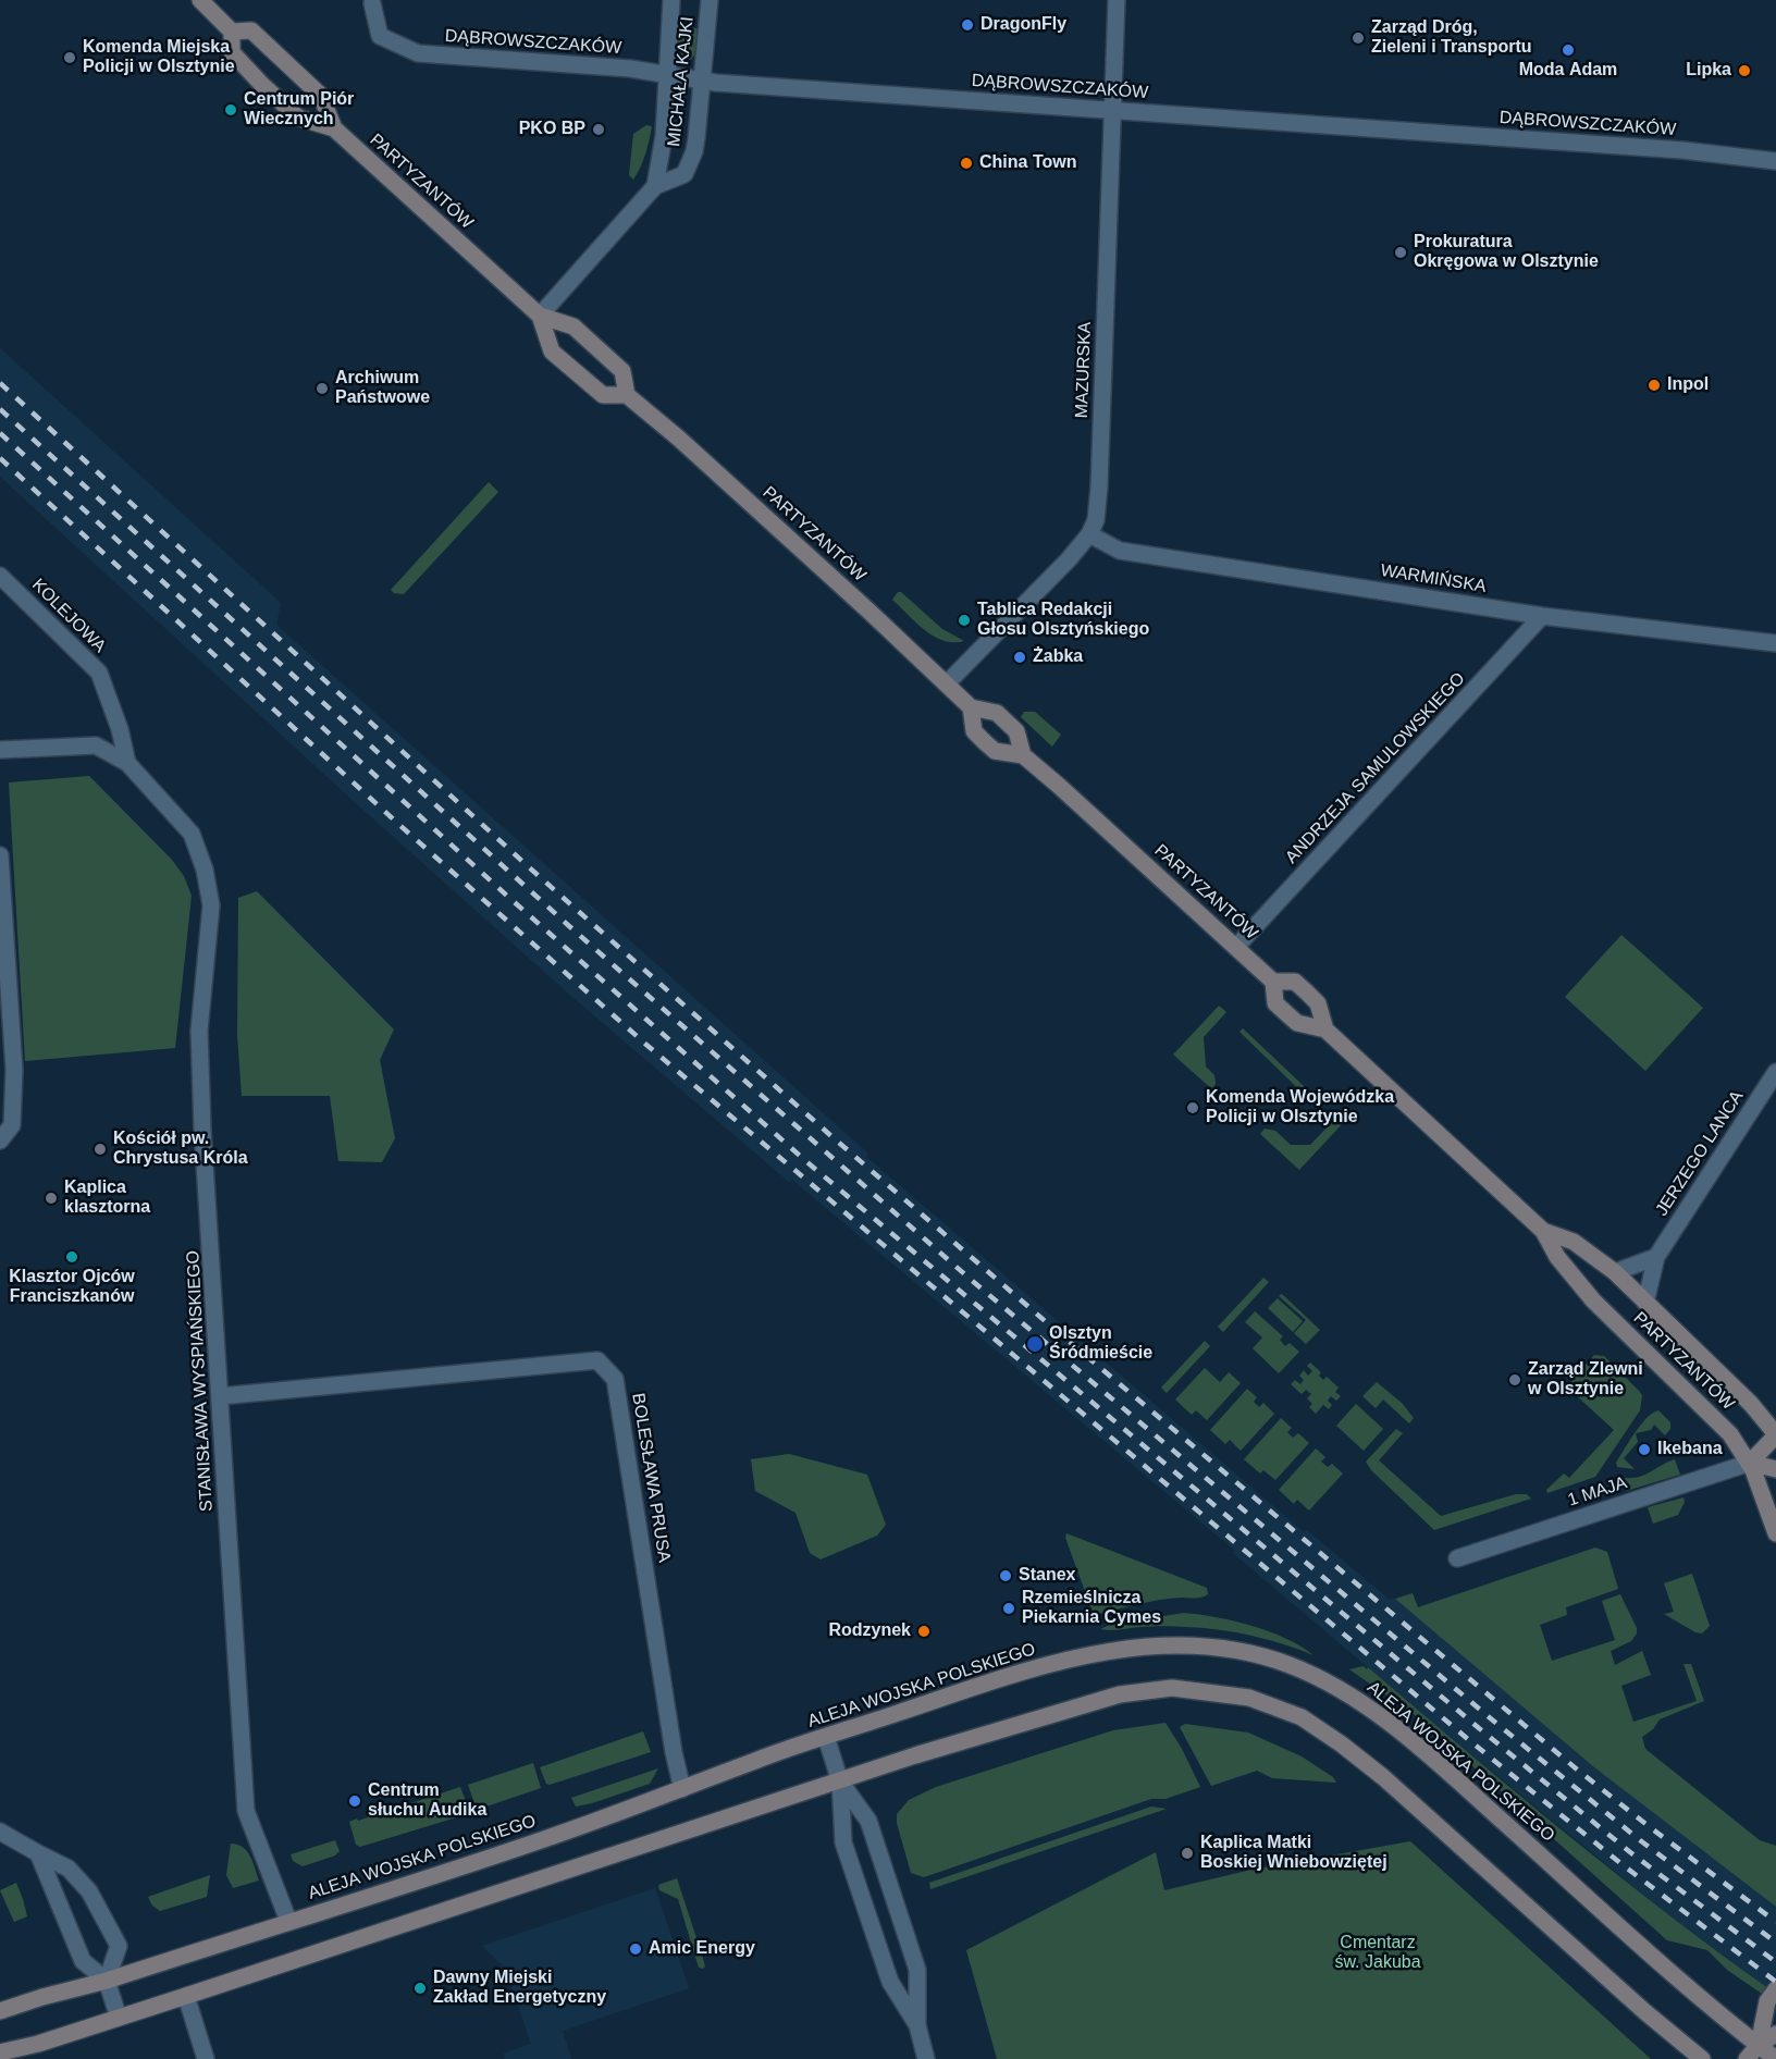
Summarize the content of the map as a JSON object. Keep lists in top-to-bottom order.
{
  "streets": {
    "main road": ["PARTYZANTÓW", "1 MAJA", "ALEJA WOJSKA POLSKIEGO"],
    "street": [
      "DĄBROWSZCZAKÓW",
      "MICHAŁA KAJKI",
      "MAZURSKA",
      "WARMIŃSKA",
      "KOLEJOWA",
      "ANDRZEJA SAMULOWSKIEGO",
      "JERZEGO LANCA",
      "STANISŁAWA WYSPIAŃSKIEGO",
      "BOLESŁAWA PRUSA"
    ]
  },
  "crossings": [
    ["DĄBROWSZCZAKÓW", "MICHAŁA KAJKI"],
    ["DĄBROWSZCZAKÓW", "MAZURSKA"],
    ["MICHAŁA KAJKI", "PARTYZANTÓW"],
    ["PARTYZANTÓW", "MAZURSKA"],
    ["PARTYZANTÓW", "ANDRZEJA SAMULOWSKIEGO"],
    ["PARTYZANTÓW", "JERZEGO LANCA"],
    ["PARTYZANTÓW", "1 MAJA"],
    ["MAZURSKA", "WARMIŃSKA"],
    ["WARMIŃSKA", "ANDRZEJA SAMULOWSKIEGO"],
    ["KOLEJOWA", "STANISŁAWA WYSPIAŃSKIEGO"],
    ["STANISŁAWA WYSPIAŃSKIEGO", "BOLESŁAWA PRUSA"],
    ["STANISŁAWA WYSPIAŃSKIEGO", "ALEJA WOJSKA POLSKIEGO"],
    ["BOLESŁAWA PRUSA", "ALEJA WOJSKA POLSKIEGO"]
  ],
  "parks": ["Cmentarz św. Jakuba"],
  "places": [
    "DragonFly",
    "Zarząd Dróg, Zieleni i Transportu",
    "Moda Adam",
    "Komenda Miejska Policji w Olsztynie",
    "Lipka",
    "Centrum Piór Wiecznych",
    "PKO BP",
    "China Town",
    "Prokuratura Okręgowa w Olsztynie",
    "Inpol",
    "Archiwum Państwowe",
    "Tablica Redakcji Głosu Olsztyńskiego",
    "Żabka",
    "Komenda Wojewódzka Policji w Olsztynie",
    "Kościół pw. Chrystusa Króla",
    "Kaplica klasztorna",
    "Klasztor Ojców Franciszkanów",
    "Olsztyn Śródmieście",
    "Zarząd Zlewni w Olsztynie",
    "Ikebana",
    "Stanex",
    "Rzemieślnicza Piekarnia Cymes",
    "Rodzynek",
    "Centrum słuchu Audika",
    "Kaplica Matki Boskiej Wniebowziętej",
    "Amic Energy",
    "Dawny Miejski Zakład Energetyczny"
  ]
}
